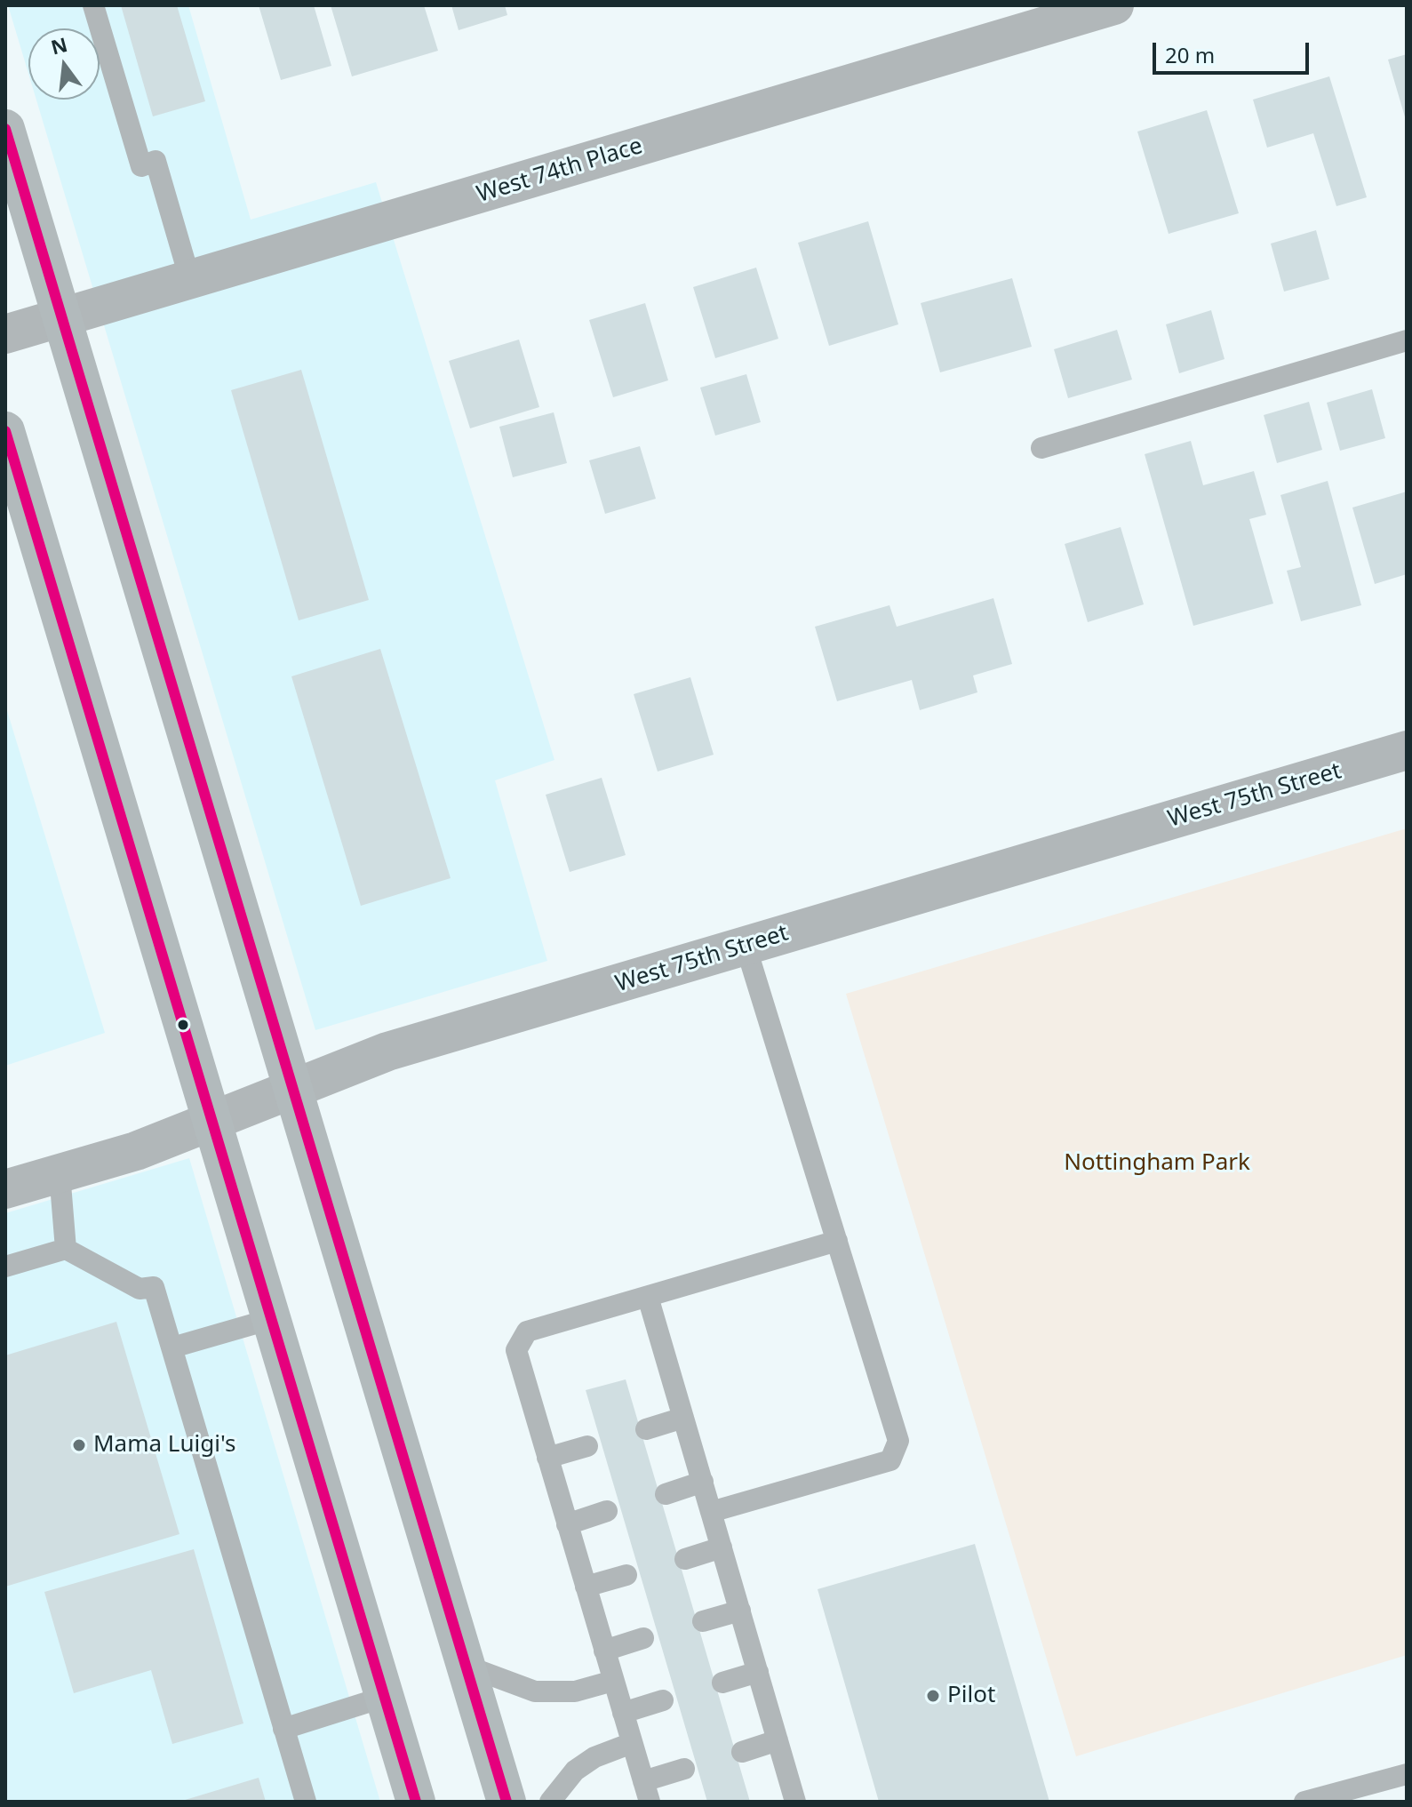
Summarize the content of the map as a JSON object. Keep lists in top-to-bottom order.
{
  "streets": {
    "street": ["West 74th Place", "West 75th Street"]
  },
  "parks": ["Nottingham Park"],
  "places": ["Mama Luigi's", "Pilot"],
  "scale_bar": "20 m",
  "north": "top"
}
